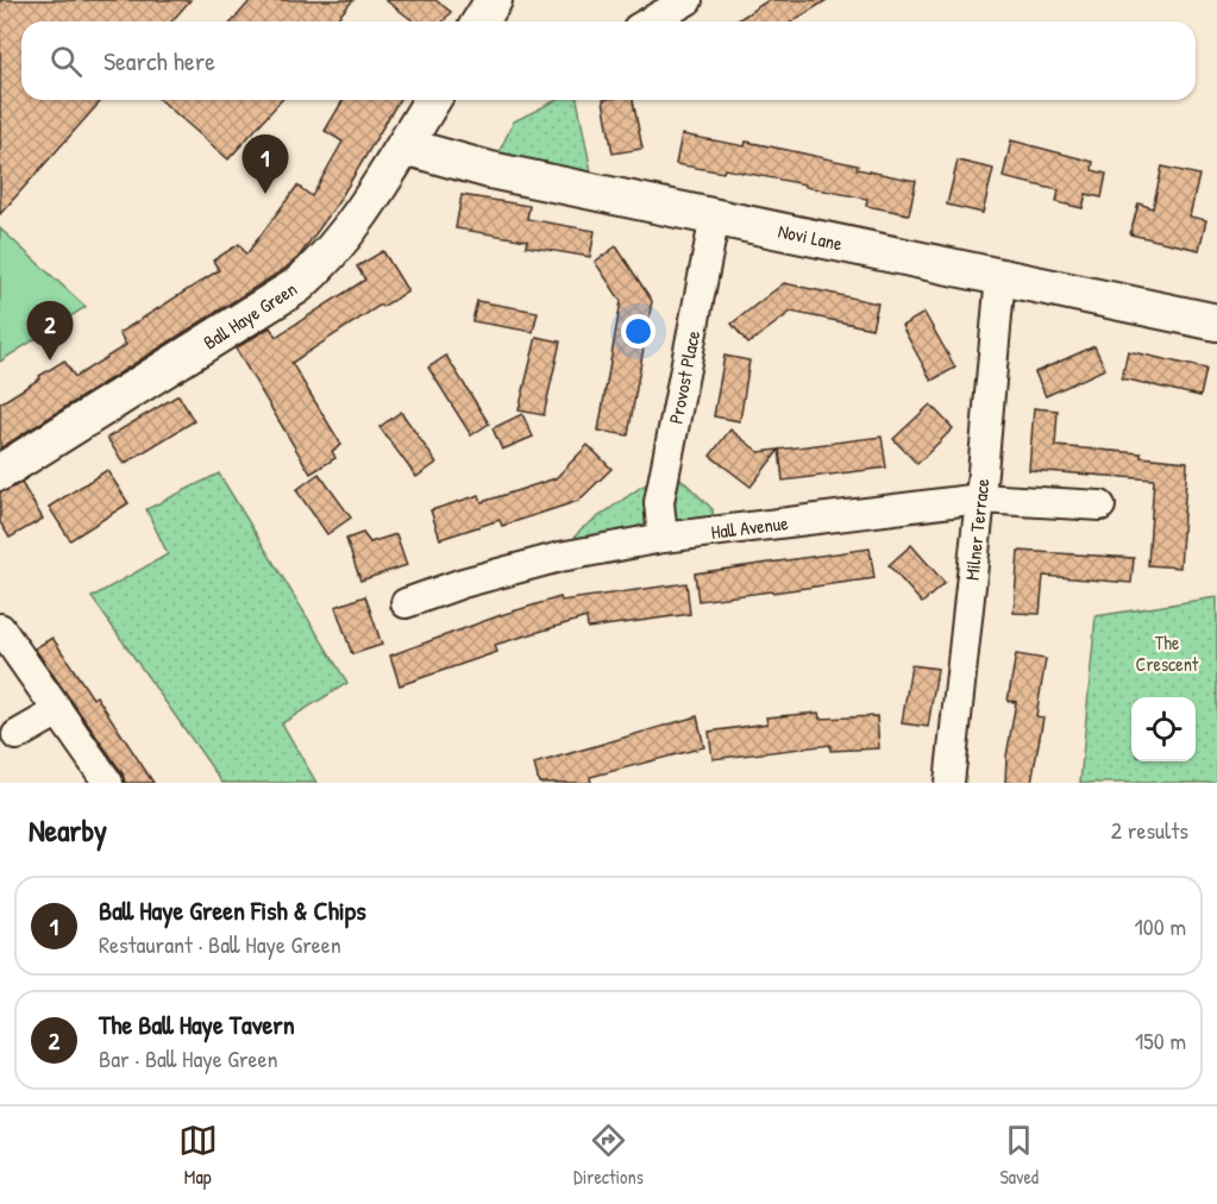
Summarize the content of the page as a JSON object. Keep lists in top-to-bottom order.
{
  "streets": {
    "street": [
      "Novi Lane",
      "Ball Haye Green",
      "Provost Place",
      "Hall Avenue",
      "Milner Terrace"
    ]
  },
  "crossings": [
    ["Novi Lane", "Ball Haye Green"],
    ["Novi Lane", "Provost Place"],
    ["Novi Lane", "Milner Terrace"],
    ["Provost Place", "Hall Avenue"],
    ["Hall Avenue", "Milner Terrace"]
  ],
  "parks": ["The Crescent"],
  "page": {
    "search": "Search here",
    "pins": ["1", "2"],
    "heading": ["Nearby", "2 results"],
    "list": [
      {
        "mark": "1",
        "name": "Ball Haye Green Fish & Chips",
        "note": "Restaurant · Ball Haye Green",
        "value": "100 m"
      },
      {
        "mark": "2",
        "name": "The Ball Haye Tavern",
        "note": "Bar · Ball Haye Green",
        "value": "150 m"
      }
    ],
    "nav": ["Map", "Directions", "Saved"]
  }
}
